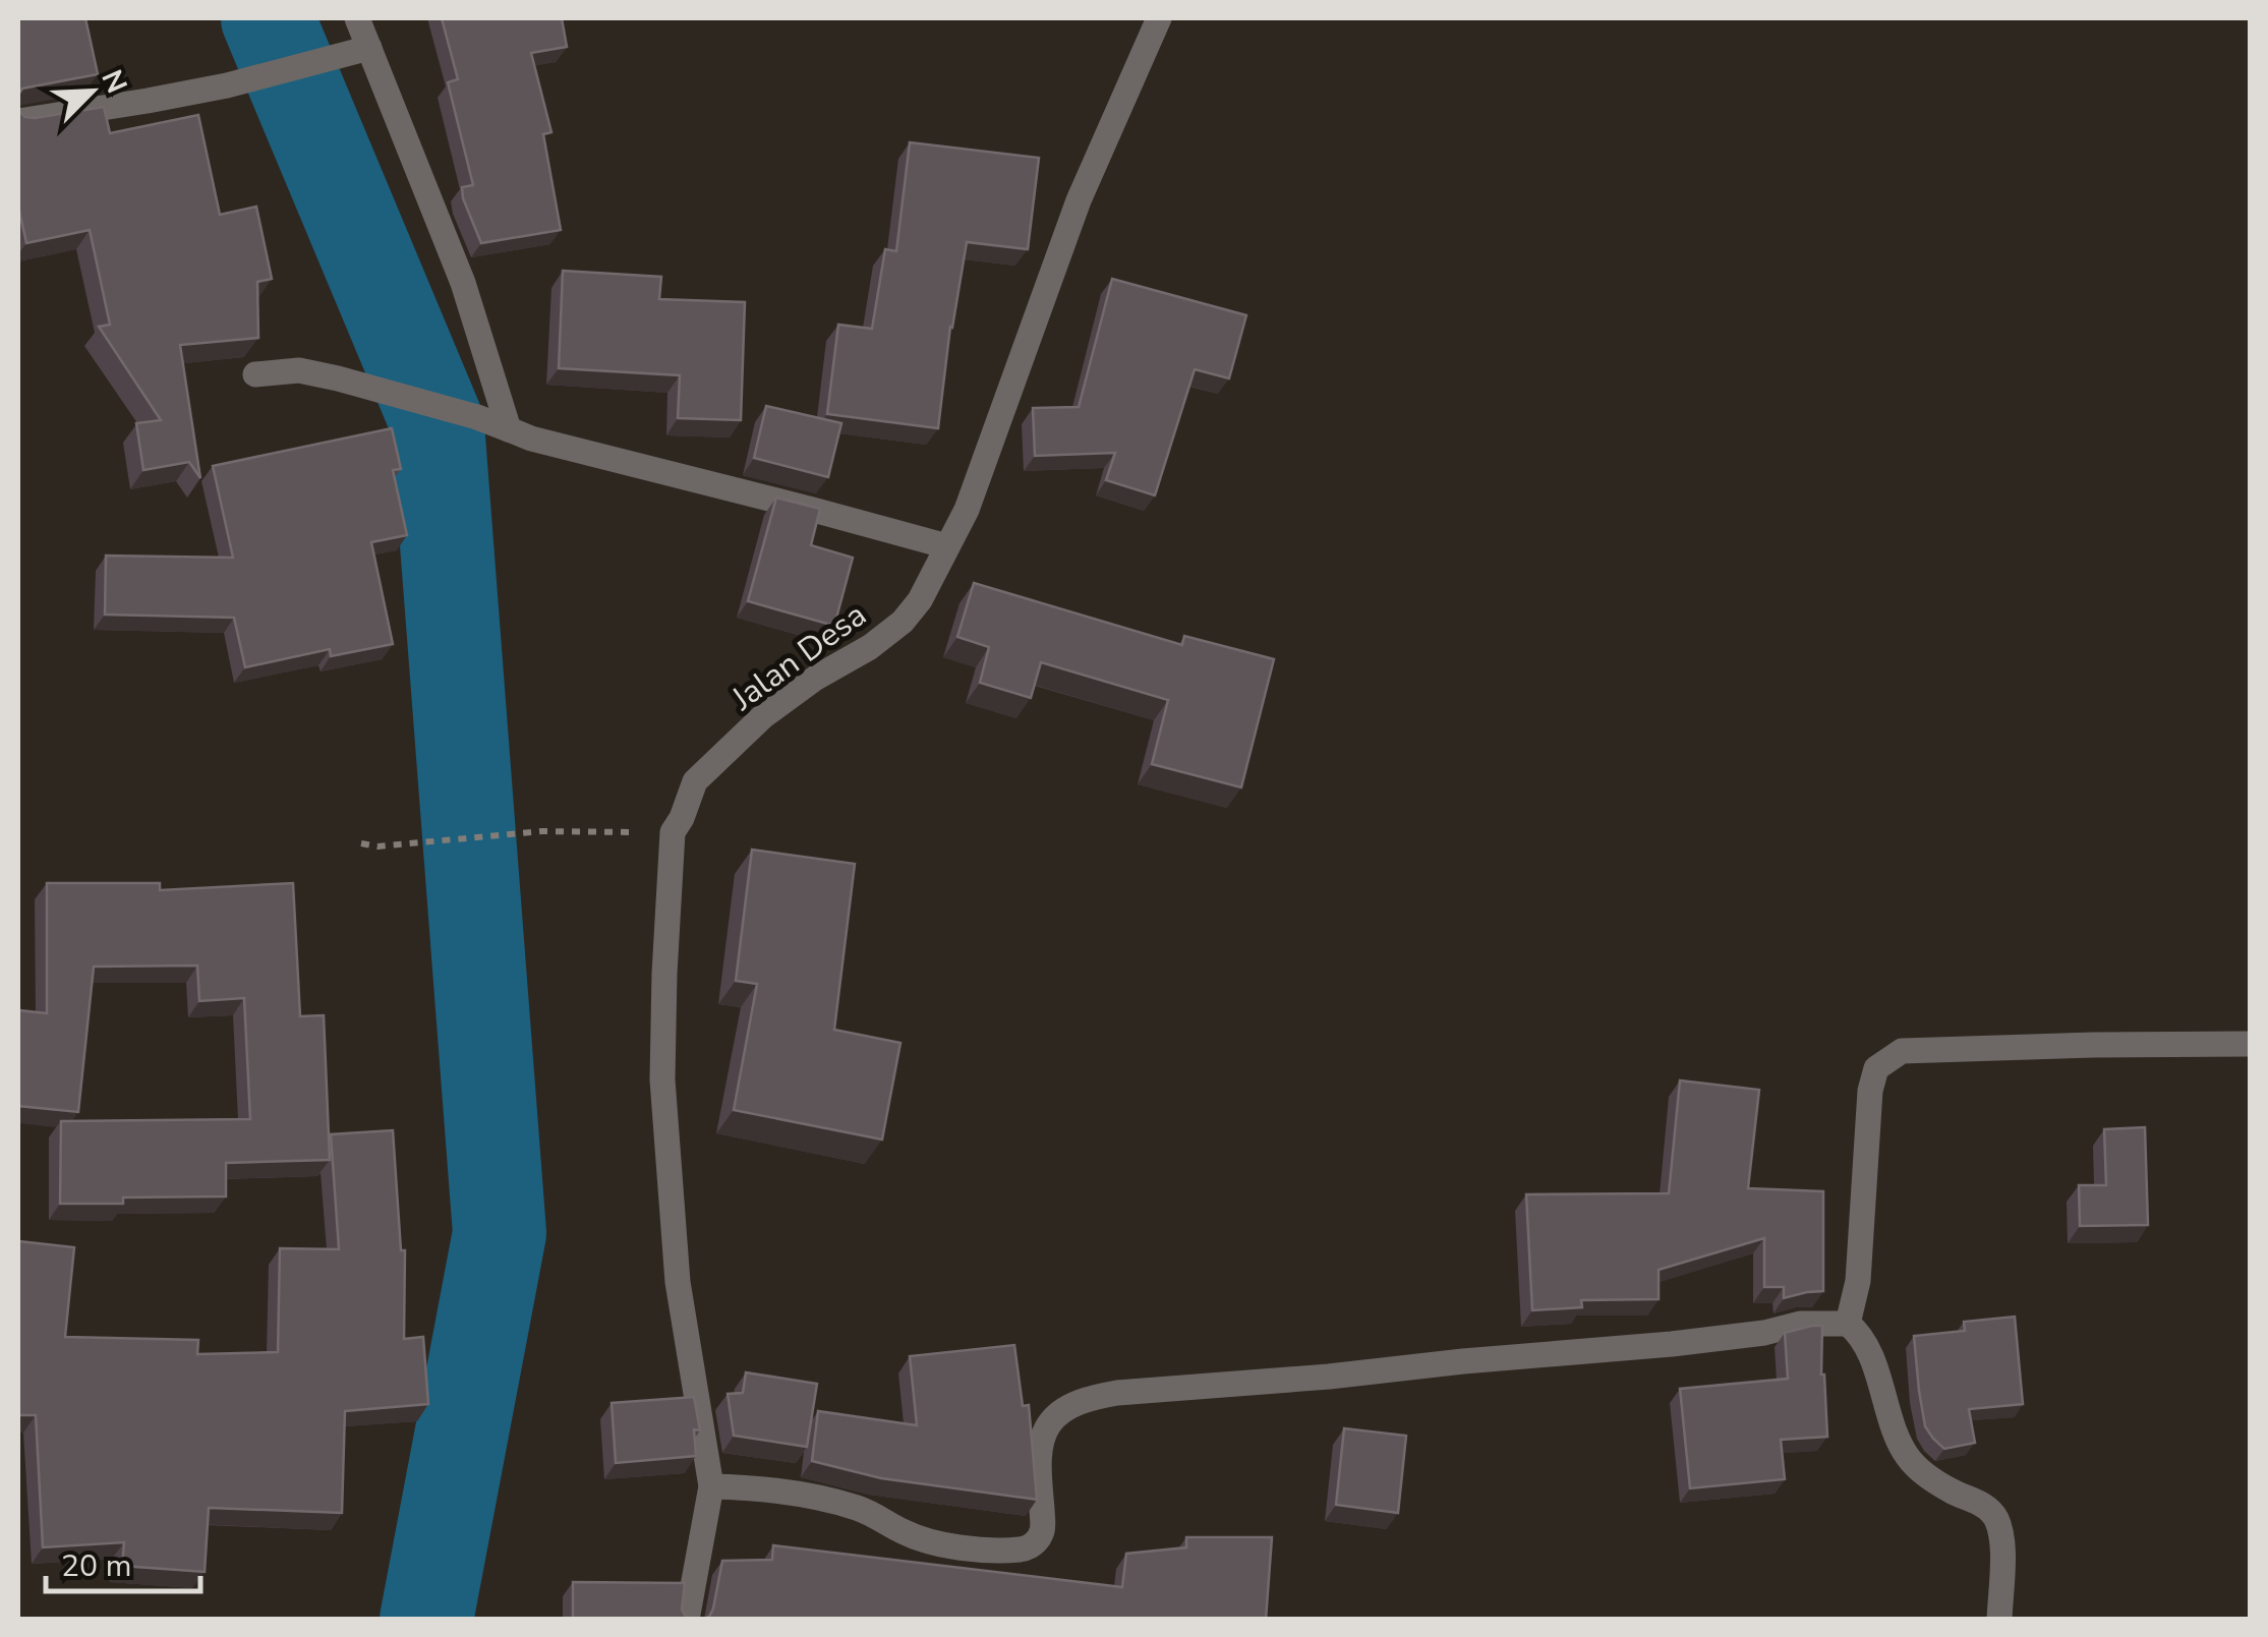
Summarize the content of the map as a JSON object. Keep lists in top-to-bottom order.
{
  "streets": {
    "street": ["Jalan Desa"]
  },
  "scale_bar": "20 m",
  "north": "top right"
}
